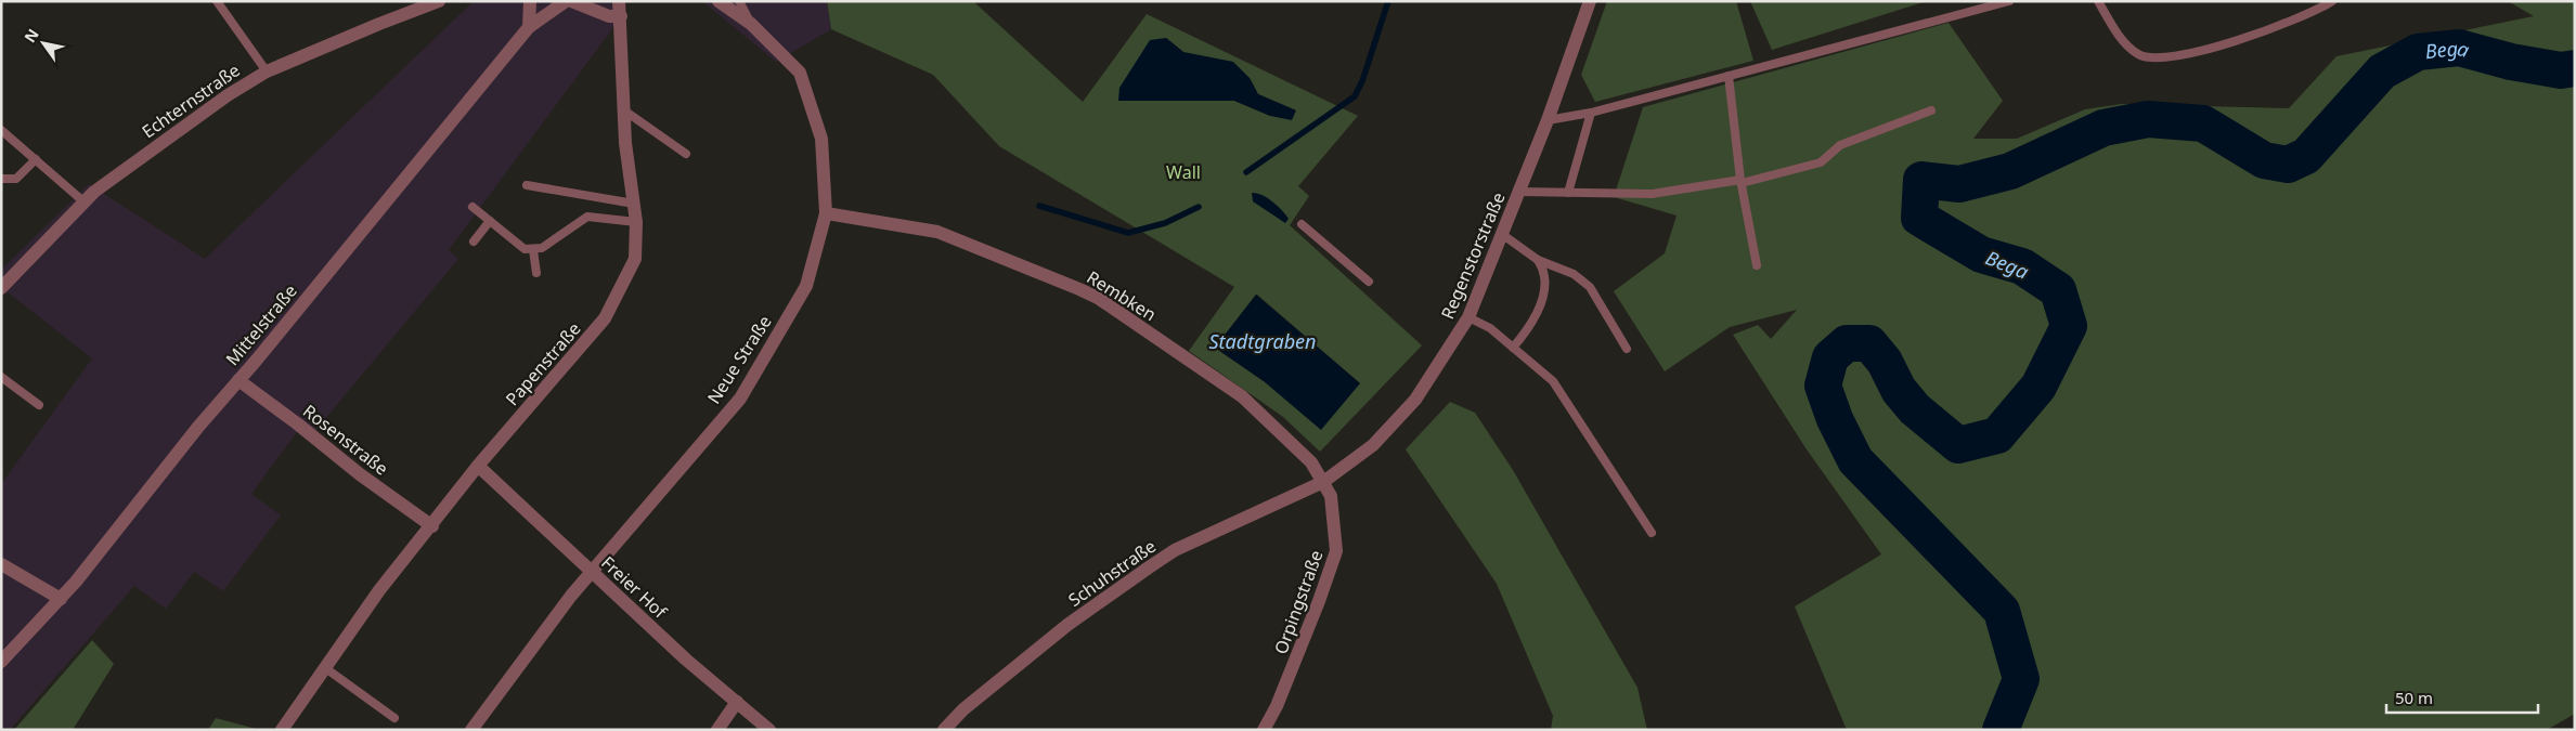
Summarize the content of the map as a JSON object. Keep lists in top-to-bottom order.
{
  "streets": {
    "street": [
      "Echternstraße",
      "Regenstorstraße",
      "Rembken",
      "Mittelstraße",
      "Neue Straße",
      "Papenstraße",
      "Rosenstraße",
      "Schuhstraße",
      "Freier Hof",
      "Orpingstraße"
    ]
  },
  "crossings": [
    ["Regenstorstraße", "Rembken"],
    ["Regenstorstraße", "Schuhstraße"],
    ["Regenstorstraße", "Orpingstraße"],
    ["Rembken", "Neue Straße"],
    ["Rembken", "Schuhstraße"],
    ["Rembken", "Orpingstraße"],
    ["Mittelstraße", "Rosenstraße"],
    ["Neue Straße", "Freier Hof"],
    ["Papenstraße", "Rosenstraße"],
    ["Papenstraße", "Freier Hof"],
    ["Schuhstraße", "Orpingstraße"]
  ],
  "water": ["Bega", "Stadtgraben"],
  "parks": ["Wall"],
  "scale_bar": "50 m",
  "north": "top left"
}
